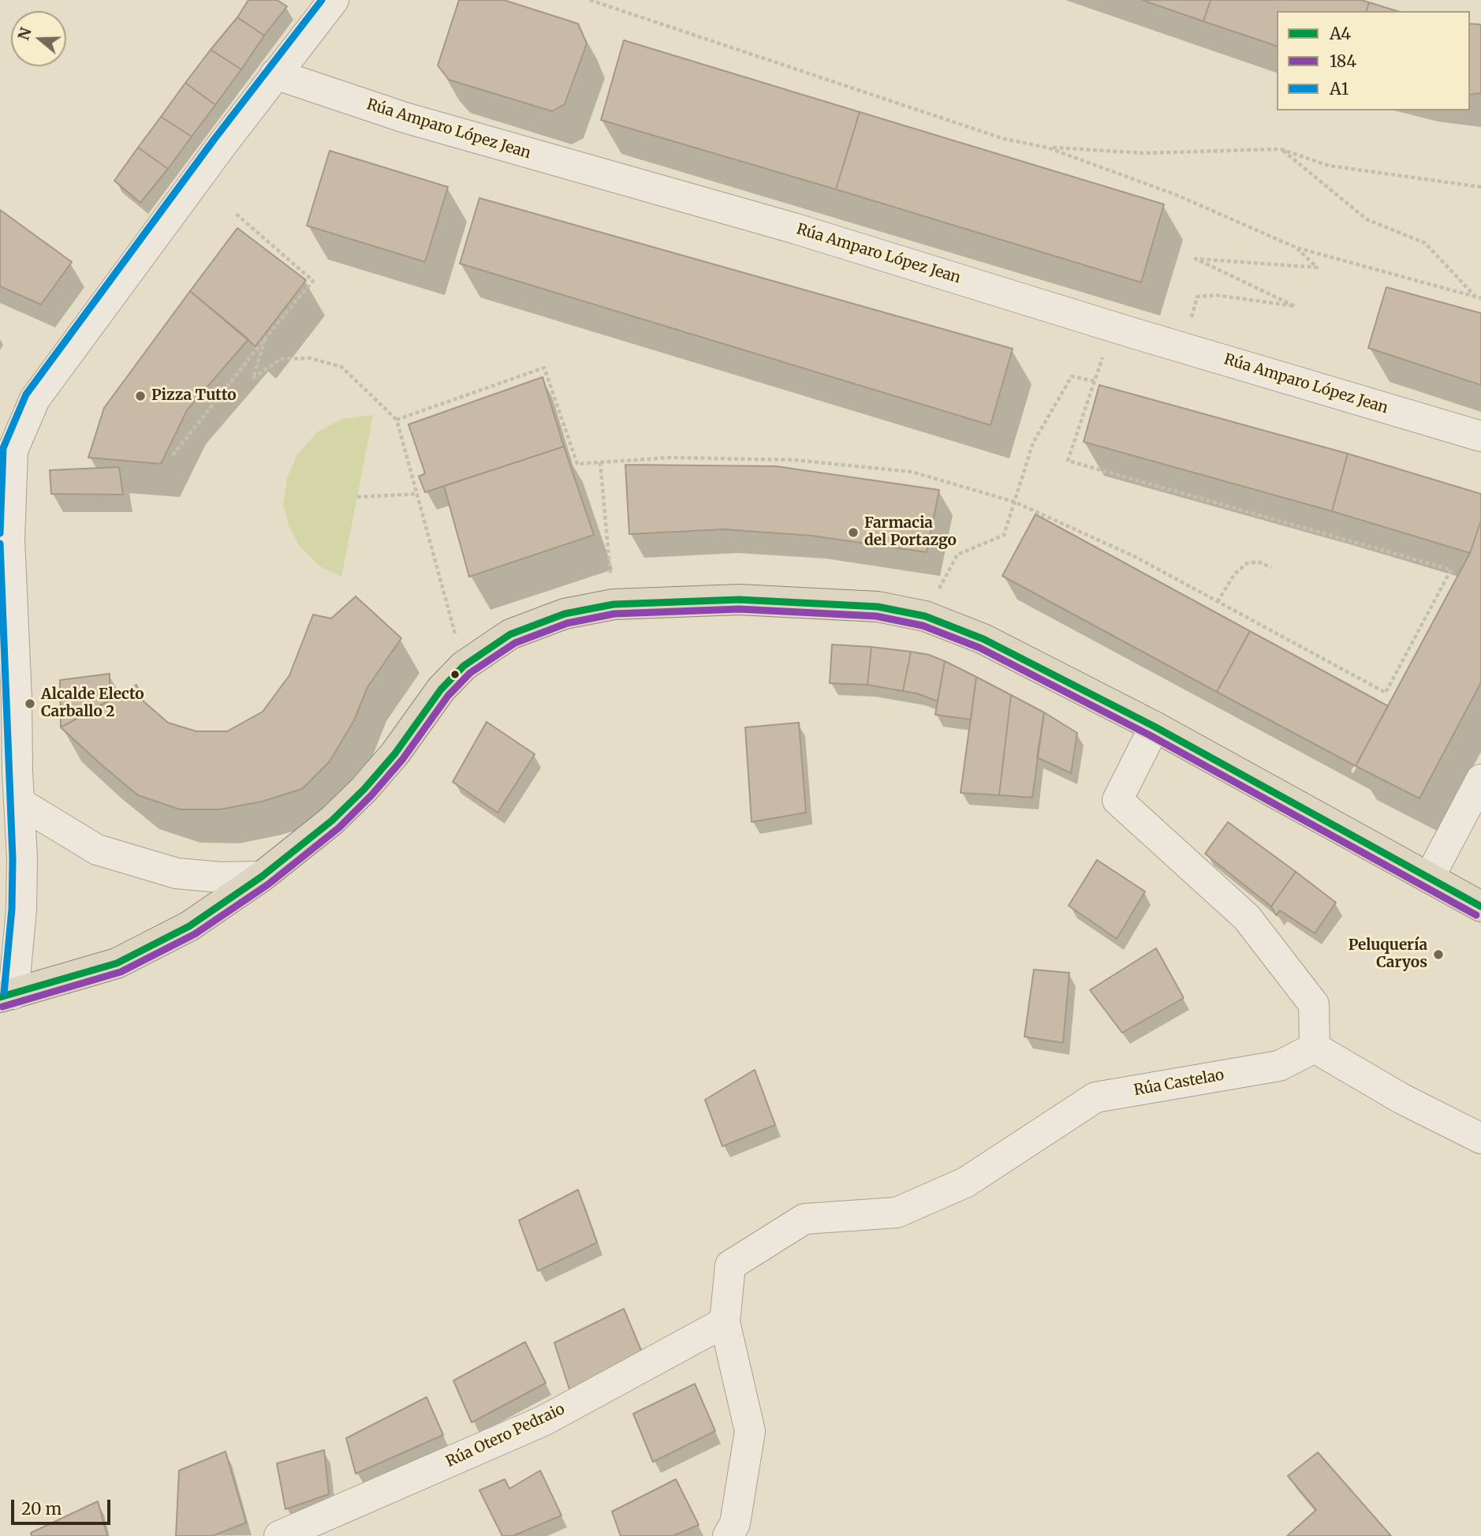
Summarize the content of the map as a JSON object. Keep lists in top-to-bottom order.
{
  "streets": {
    "street": ["Rúa Amparo López Jean", "Rúa Castelao", "Rúa Otero Pedraio"]
  },
  "crossings": [
    ["Rúa Castelao", "Rúa Otero Pedraio"]
  ],
  "places": [
    "Pizza Tutto",
    "Farmacia del Portazgo",
    "Alcalde Electo Carballo 2",
    "Peluquería Caryos"
  ],
  "lines": ["transit line A1", "transit line A4", "transit line 184"],
  "legend": ["A4", "184", "A1"],
  "scale_bar": "20 m",
  "north": "left"
}
